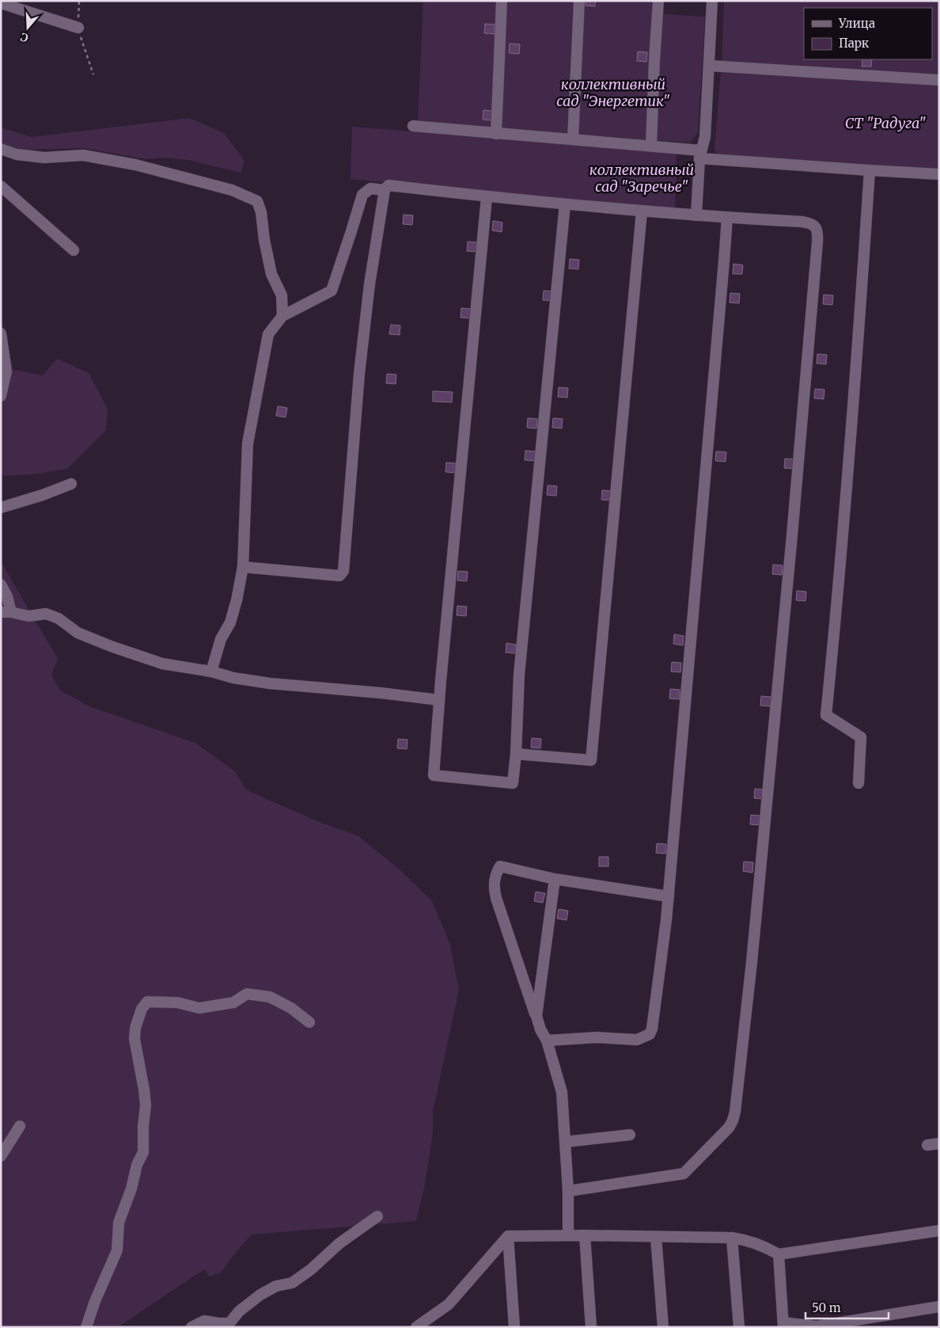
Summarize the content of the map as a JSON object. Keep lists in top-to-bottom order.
{
  "parks": ["коллективный сад \"Энергетик\"", "СТ \"Радуга\"", "коллективный сад \"Заречье\""],
  "legend": ["Улица", "Парк"],
  "scale_bar": "50 m",
  "north": "bottom"
}
